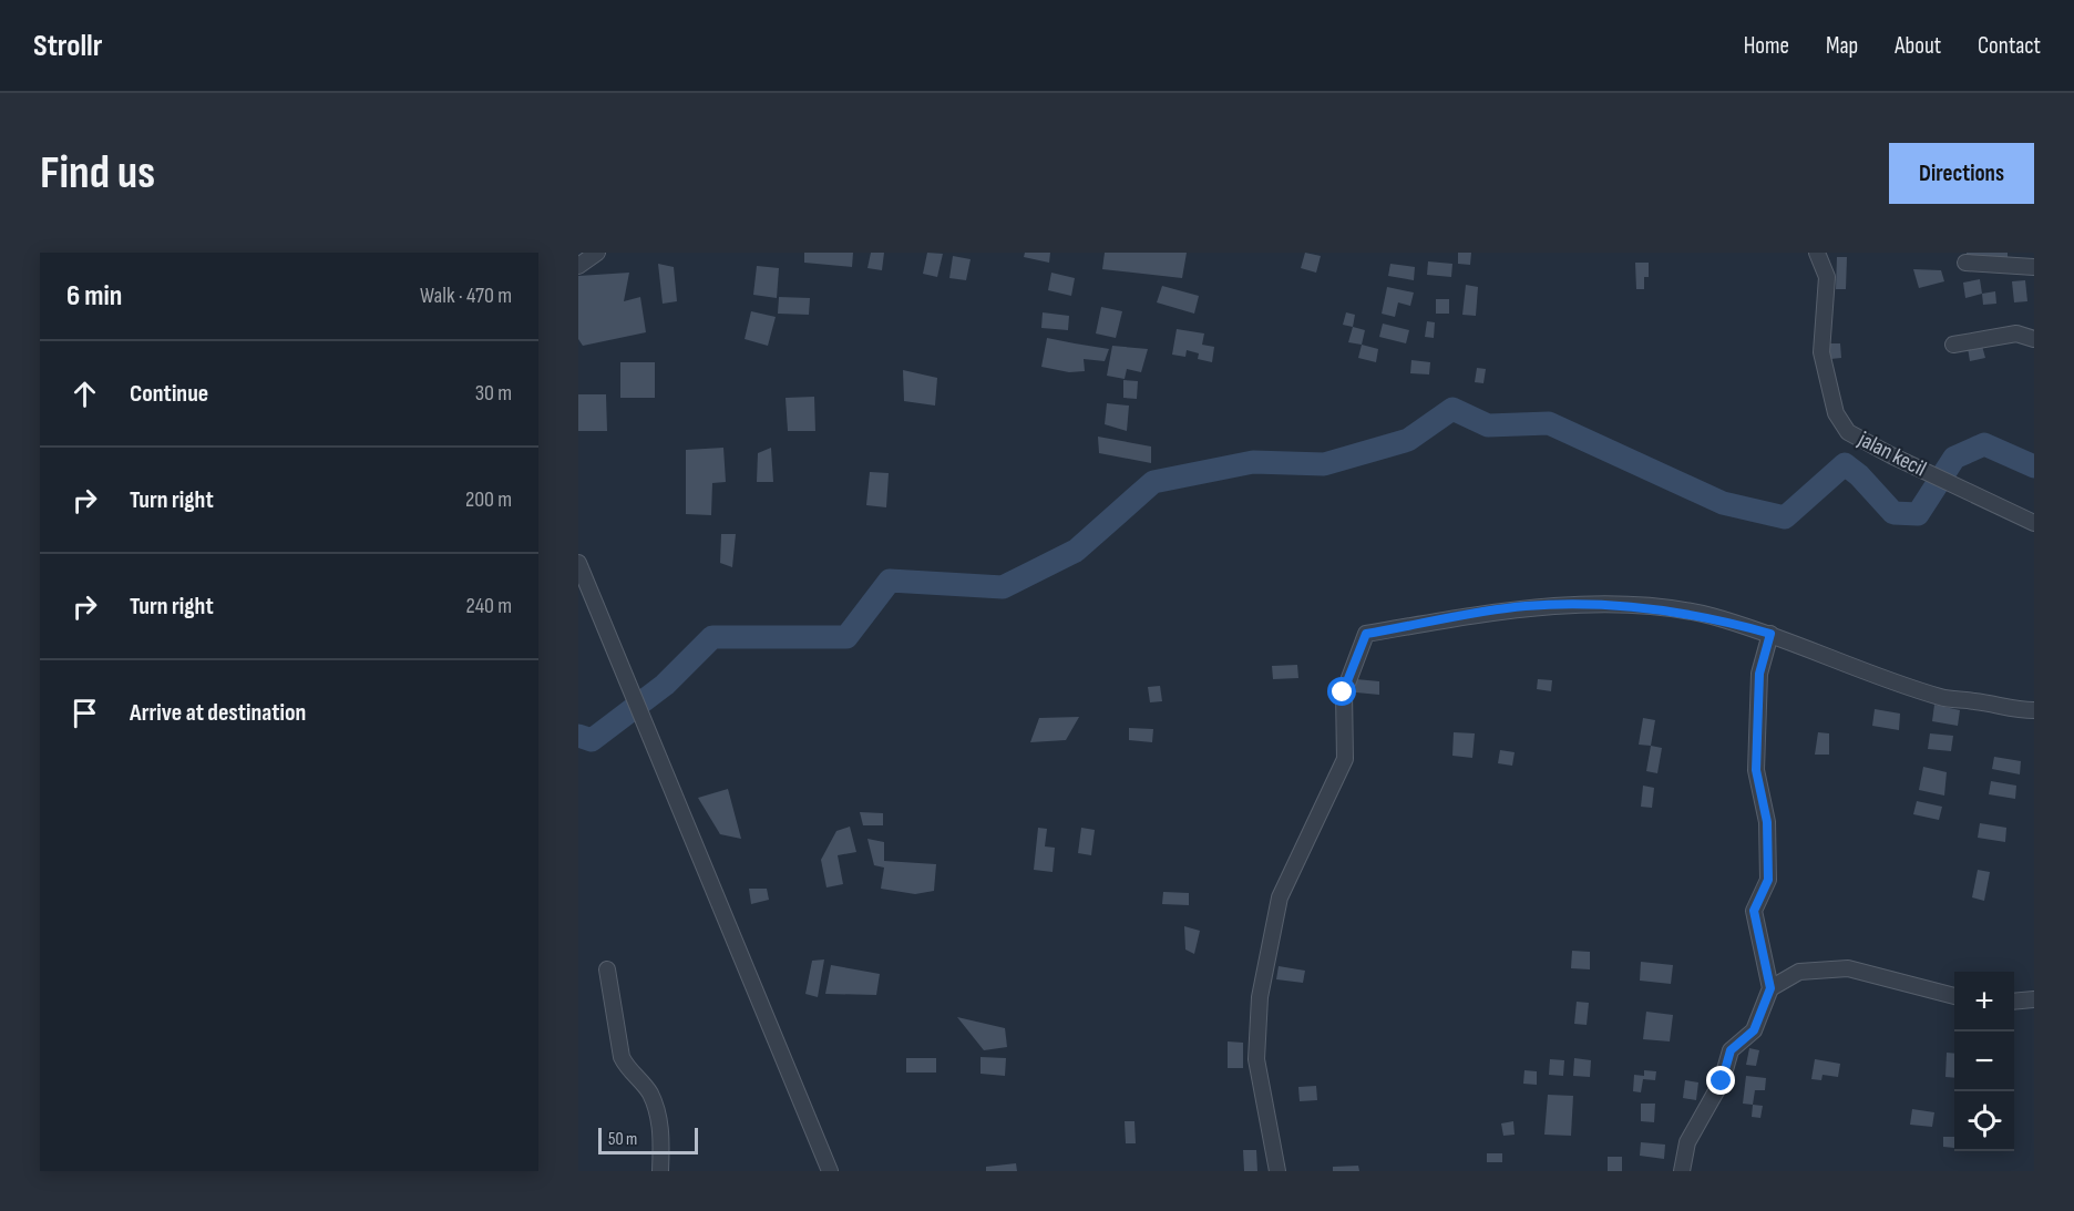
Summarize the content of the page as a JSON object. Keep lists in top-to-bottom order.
{
  "streets": {
    "street": ["jalan kecil"]
  },
  "scale_bar": "50 m",
  "page": {
    "header": "Strollr",
    "nav": [
      "Home",
      "Map",
      "About",
      "Contact"
    ],
    "buttons": "Directions",
    "title": "Find us",
    "heading": ["6 min", "Walk · 470 m"],
    "list": [
      ["Continue", "30 m"],
      ["Turn right", "200 m"],
      ["Turn right", "240 m"],
      "Arrive at destination"
    ],
    "map_buttons": ["+", "−"],
    "scale": "50 m"
  }
}
